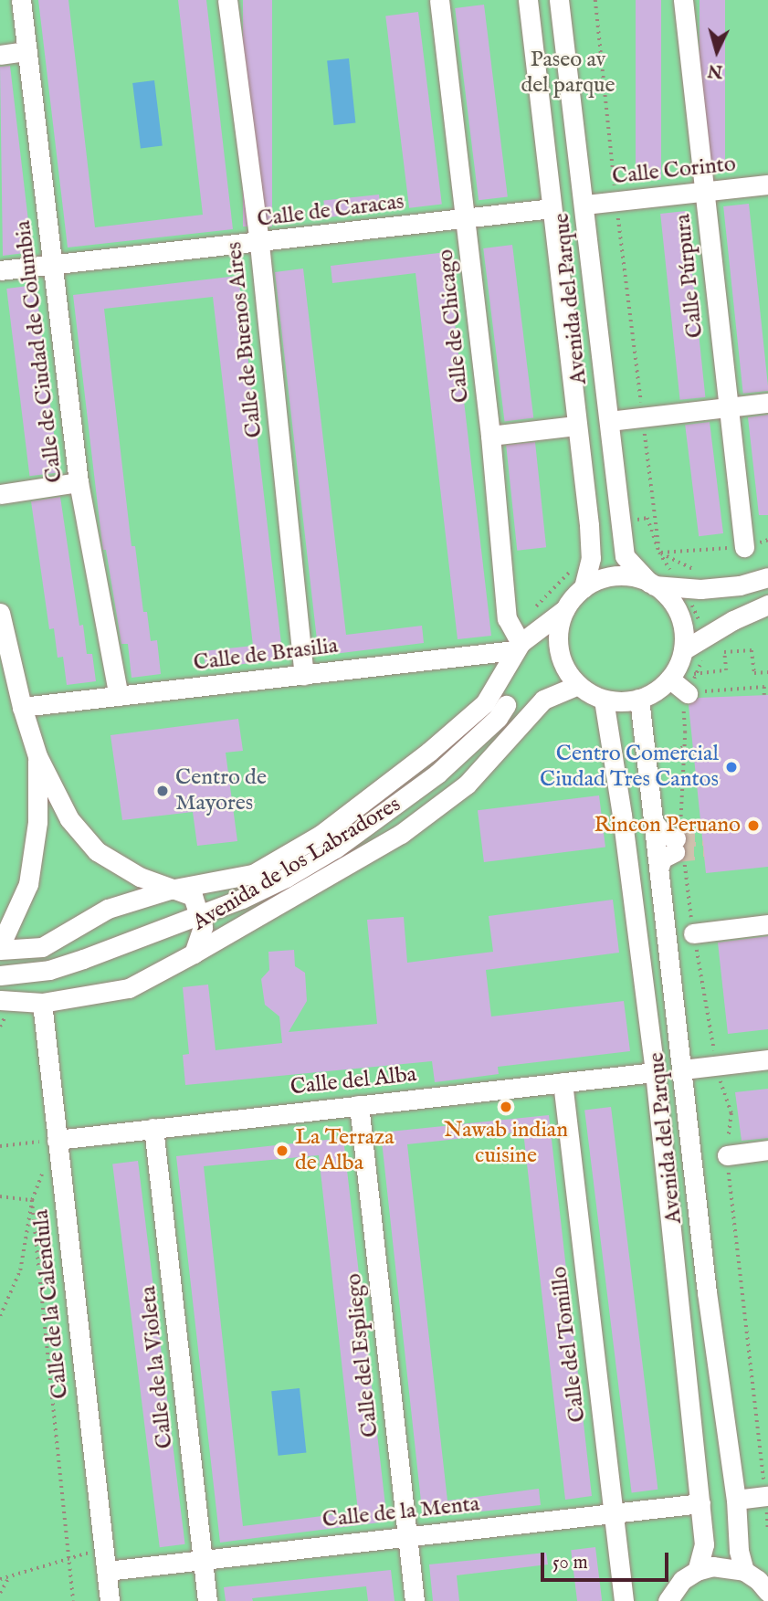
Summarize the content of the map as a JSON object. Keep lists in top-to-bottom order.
{
  "streets": {
    "street": [
      "Calle Corinto",
      "Calle de Caracas",
      "Calle Púrpura",
      "Avenida del Parque",
      "Calle de Chicago",
      "Calle de Buenos Aires",
      "Calle de Ciudad de Columbia",
      "Calle de Brasilia",
      "Avenida de los Labradores",
      "Calle del Alba",
      "Calle de la Calendula",
      "Calle del Tomillo",
      "Calle del Espliego",
      "Calle de la Violeta",
      "Calle de la Menta"
    ]
  },
  "crossings": [
    ["Calle Corinto", "Calle Púrpura"],
    ["Calle Corinto", "Avenida del Parque"],
    ["Calle de Caracas", "Avenida del Parque"],
    ["Calle de Caracas", "Calle de Chicago"],
    ["Calle de Caracas", "Calle de Buenos Aires"],
    ["Calle de Caracas", "Calle de Ciudad de Columbia"],
    ["Avenida del Parque", "Avenida de los Labradores"],
    ["Avenida del Parque", "Calle del Alba"],
    ["Avenida del Parque", "Calle de la Menta"],
    ["Calle de Chicago", "Calle de Brasilia"],
    ["Calle de Chicago", "Avenida de los Labradores"],
    ["Calle de Buenos Aires", "Calle de Brasilia"],
    ["Calle de Ciudad de Columbia", "Calle de Brasilia"],
    ["Calle de Brasilia", "Avenida de los Labradores"],
    ["Avenida de los Labradores", "Calle de la Calendula"],
    ["Calle del Alba", "Calle de la Calendula"],
    ["Calle del Alba", "Calle del Tomillo"],
    ["Calle del Alba", "Calle del Espliego"],
    ["Calle del Alba", "Calle de la Violeta"],
    ["Calle de la Calendula", "Calle de la Menta"],
    ["Calle del Tomillo", "Calle de la Menta"],
    ["Calle del Espliego", "Calle de la Menta"],
    ["Calle de la Violeta", "Calle de la Menta"]
  ],
  "parks": ["Paseo av del parque"],
  "places": [
    "Centro Comercial Ciudad Tres Cantos",
    "Centro de Mayores",
    "Rincon Peruano",
    "Nawab indian cuisine",
    "La Terraza de Alba"
  ],
  "scale_bar": "50 m",
  "north": "bottom"
}
